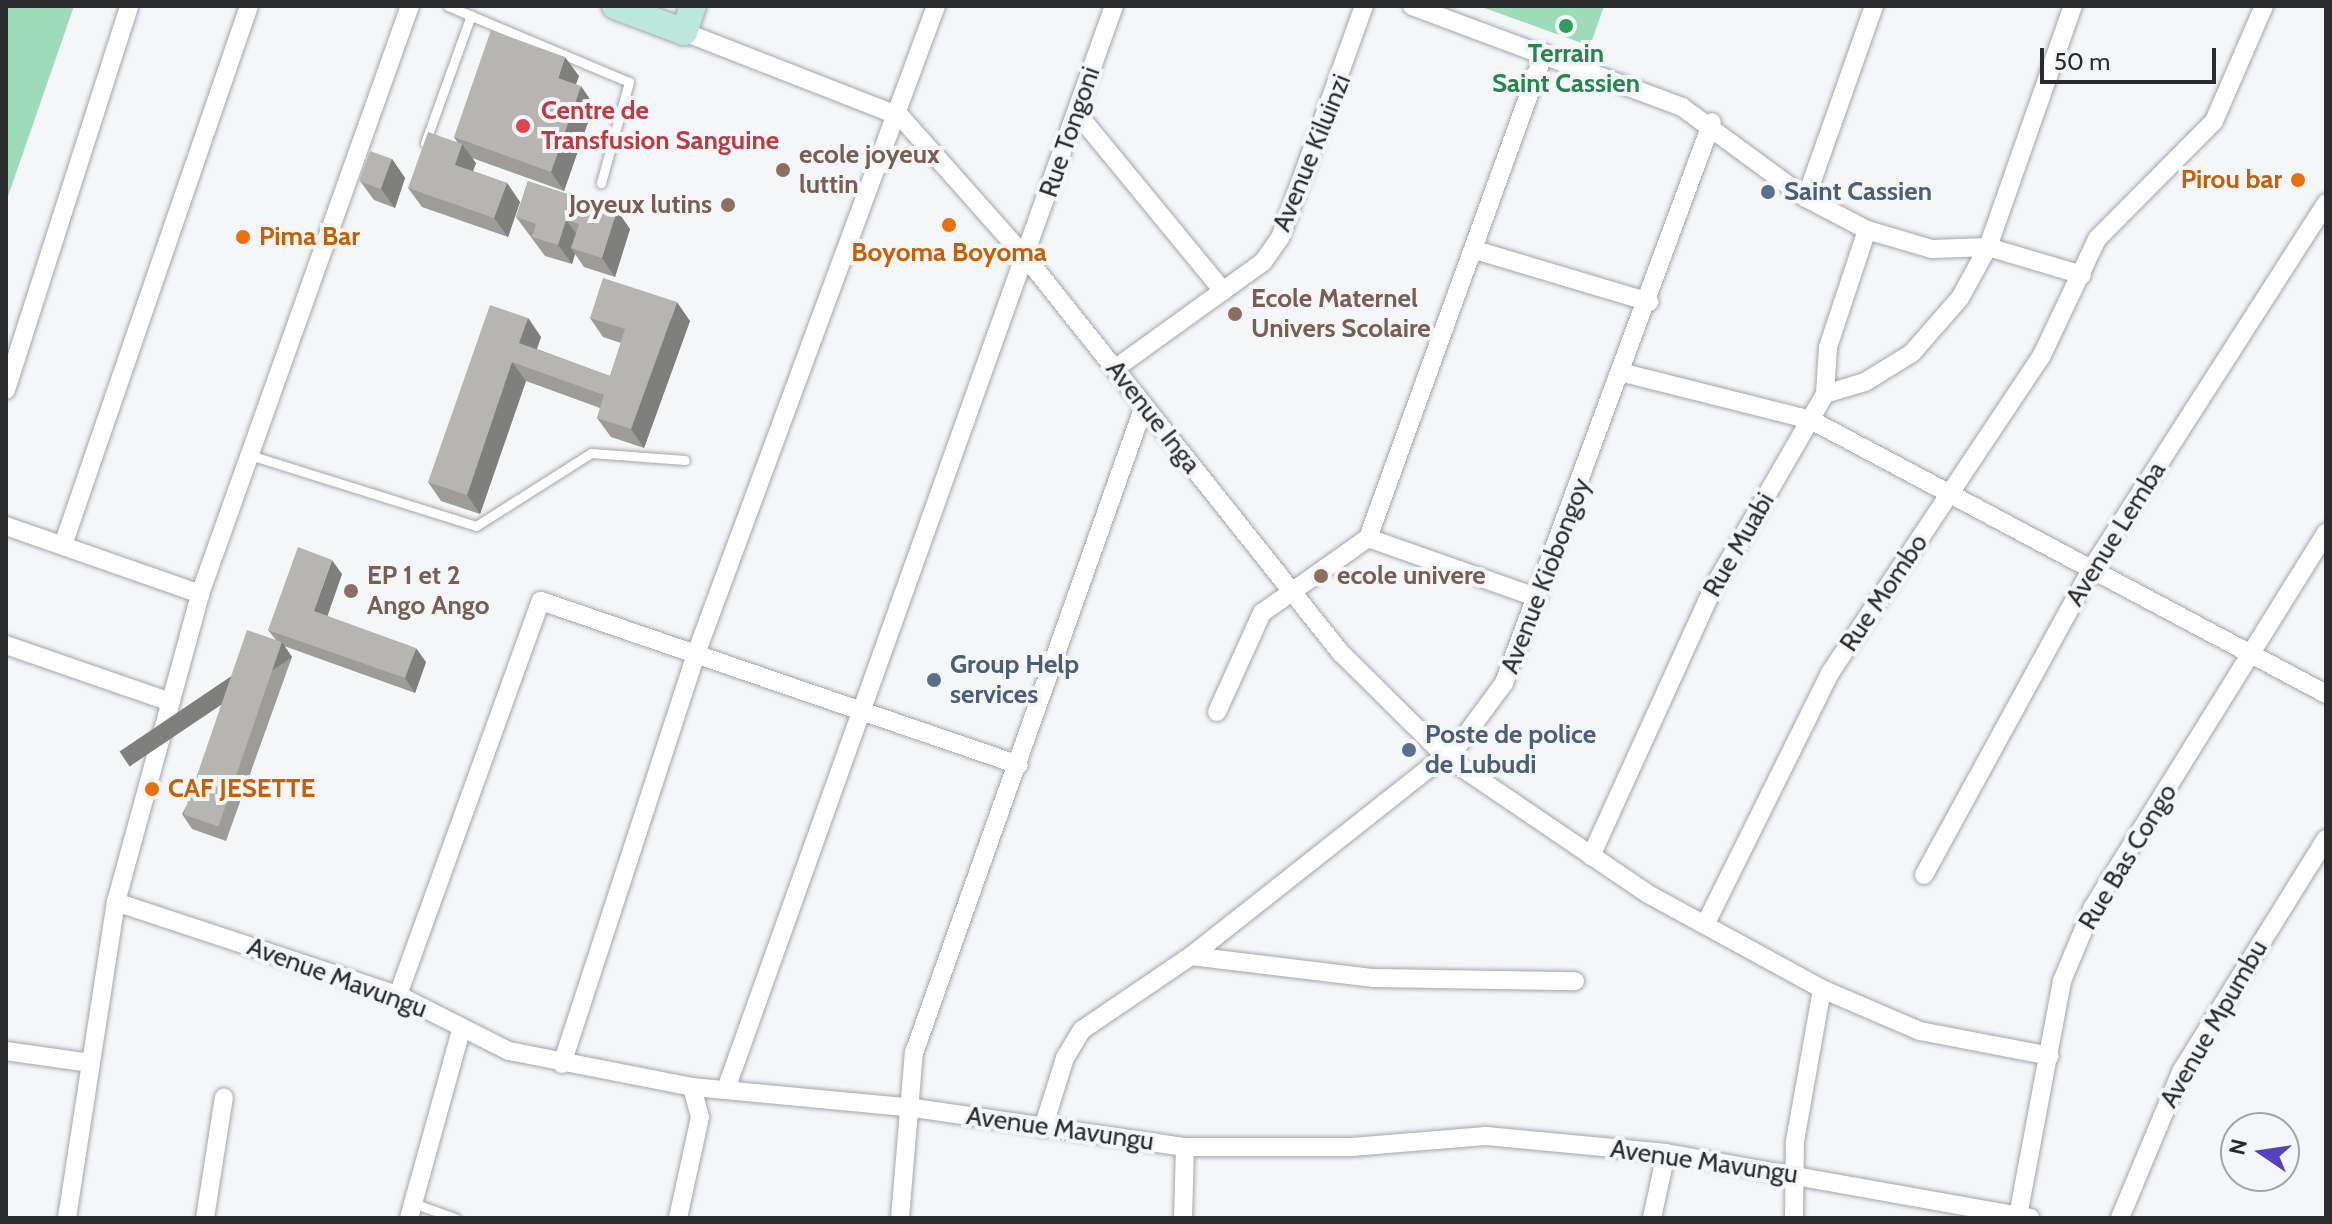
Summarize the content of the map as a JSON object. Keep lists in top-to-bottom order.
{
  "streets": {
    "street": [
      "Rue Tongoni",
      "Avenue Kiluinzi",
      "Avenue Inga",
      "Avenue Lemba",
      "Rue Muabi",
      "Avenue Kiobongoy",
      "Rue Mombo",
      "Rue Bas Congo",
      "Avenue Mavungu",
      "Avenue Mpumbu"
    ]
  },
  "crossings": [
    ["Rue Tongoni", "Avenue Inga"],
    ["Rue Tongoni", "Avenue Mavungu"],
    ["Avenue Kiluinzi", "Avenue Inga"],
    ["Avenue Inga", "Rue Muabi"],
    ["Avenue Inga", "Avenue Kiobongoy"],
    ["Avenue Inga", "Rue Mombo"],
    ["Avenue Inga", "Rue Bas Congo"],
    ["Avenue Kiobongoy", "Avenue Mavungu"],
    ["Rue Bas Congo", "Avenue Mavungu"]
  ],
  "places": [
    "Terrain Saint Cassien",
    "Centre de Transfusion Sanguine",
    "ecole joyeux luttin",
    "Pirou bar",
    "Saint Cassien",
    "Joyeux lutins",
    "Boyoma Boyoma",
    "Pima Bar",
    "Ecole Maternel Univers Scolaire",
    "ecole univere",
    "EP 1 et 2 Ango Ango",
    "Group Help services",
    "Poste de police de Lubudi",
    "CAF JESETTE"
  ],
  "scale_bar": "50 m",
  "north": "left"
}
